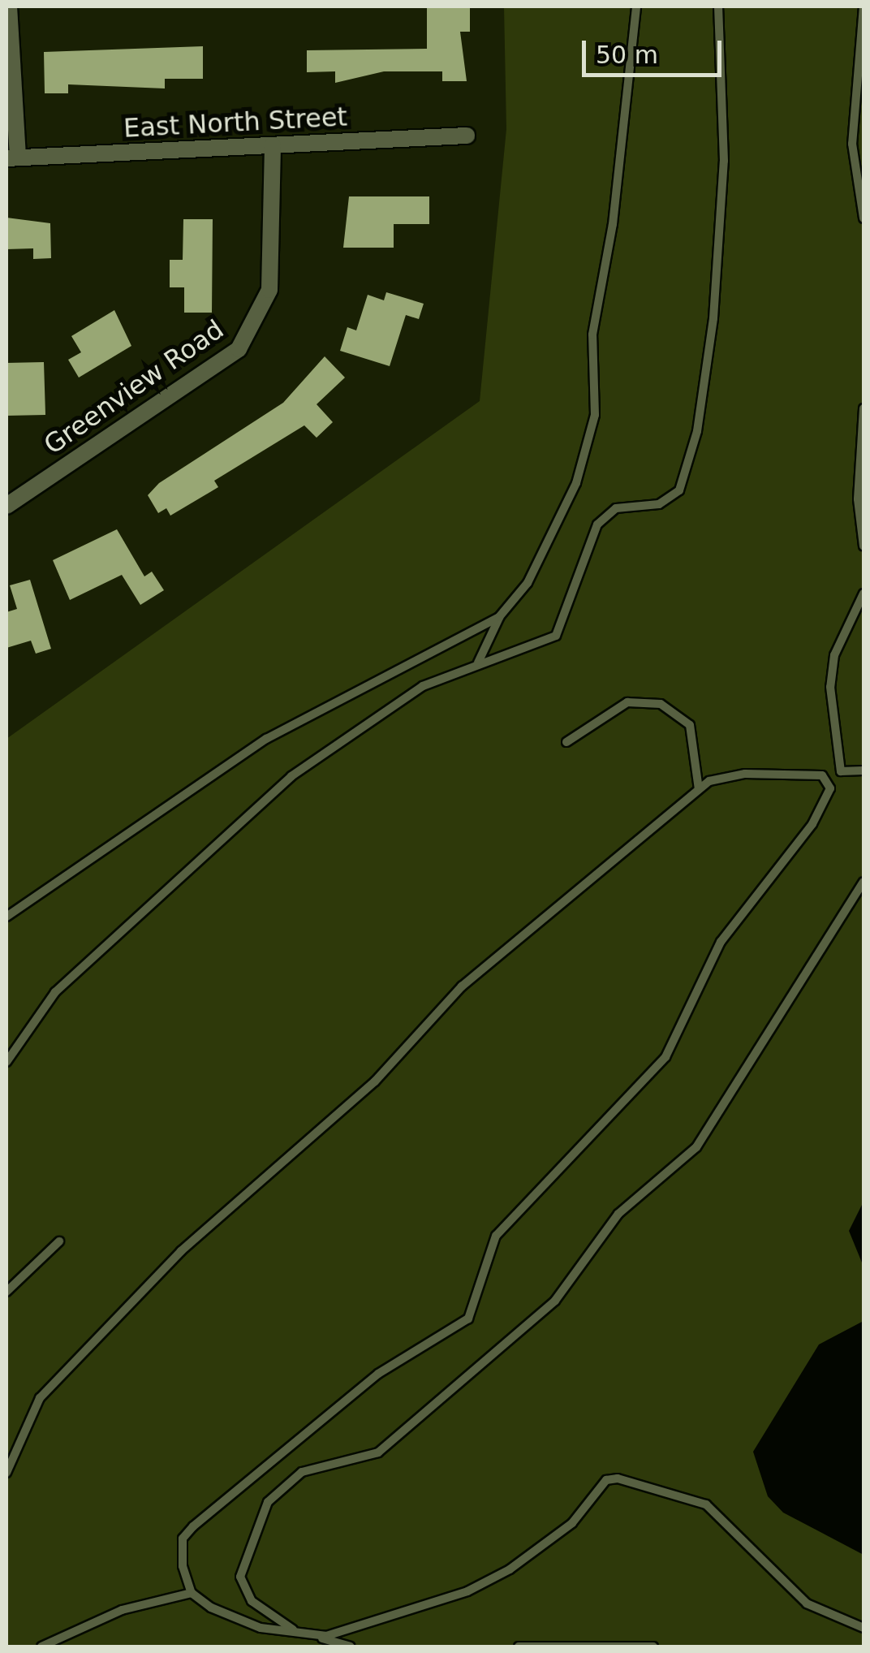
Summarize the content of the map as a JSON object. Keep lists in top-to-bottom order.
{
  "streets": {
    "street": ["East North Street", "Greenview Road"]
  },
  "crossings": [
    ["East North Street", "Greenview Road"]
  ],
  "scale_bar": "50 m"
}
